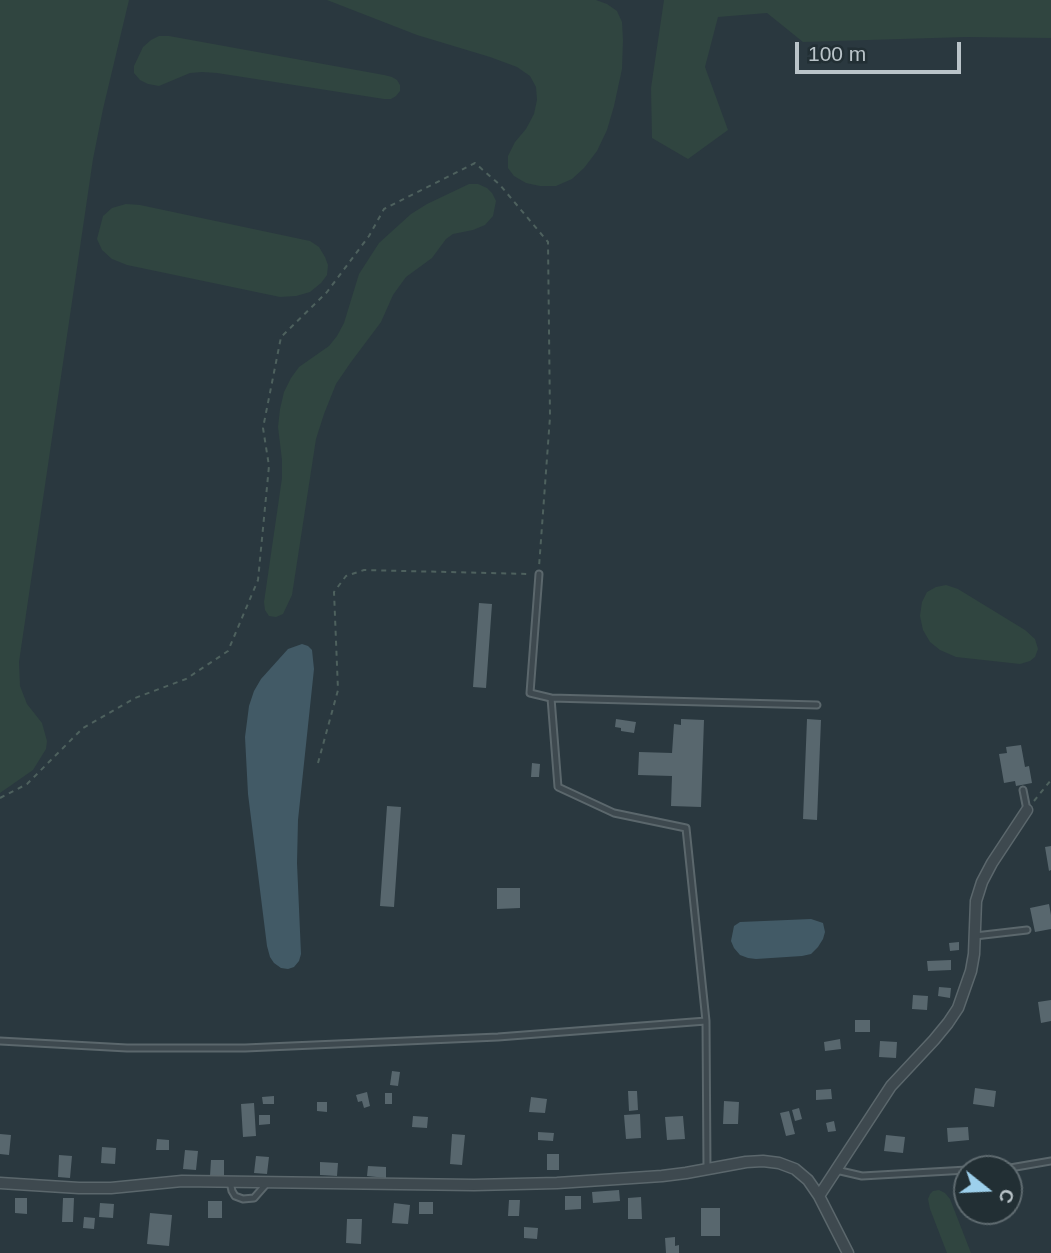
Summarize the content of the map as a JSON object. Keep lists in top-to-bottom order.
{
  "scale_bar": "100 m",
  "north": "right"
}
